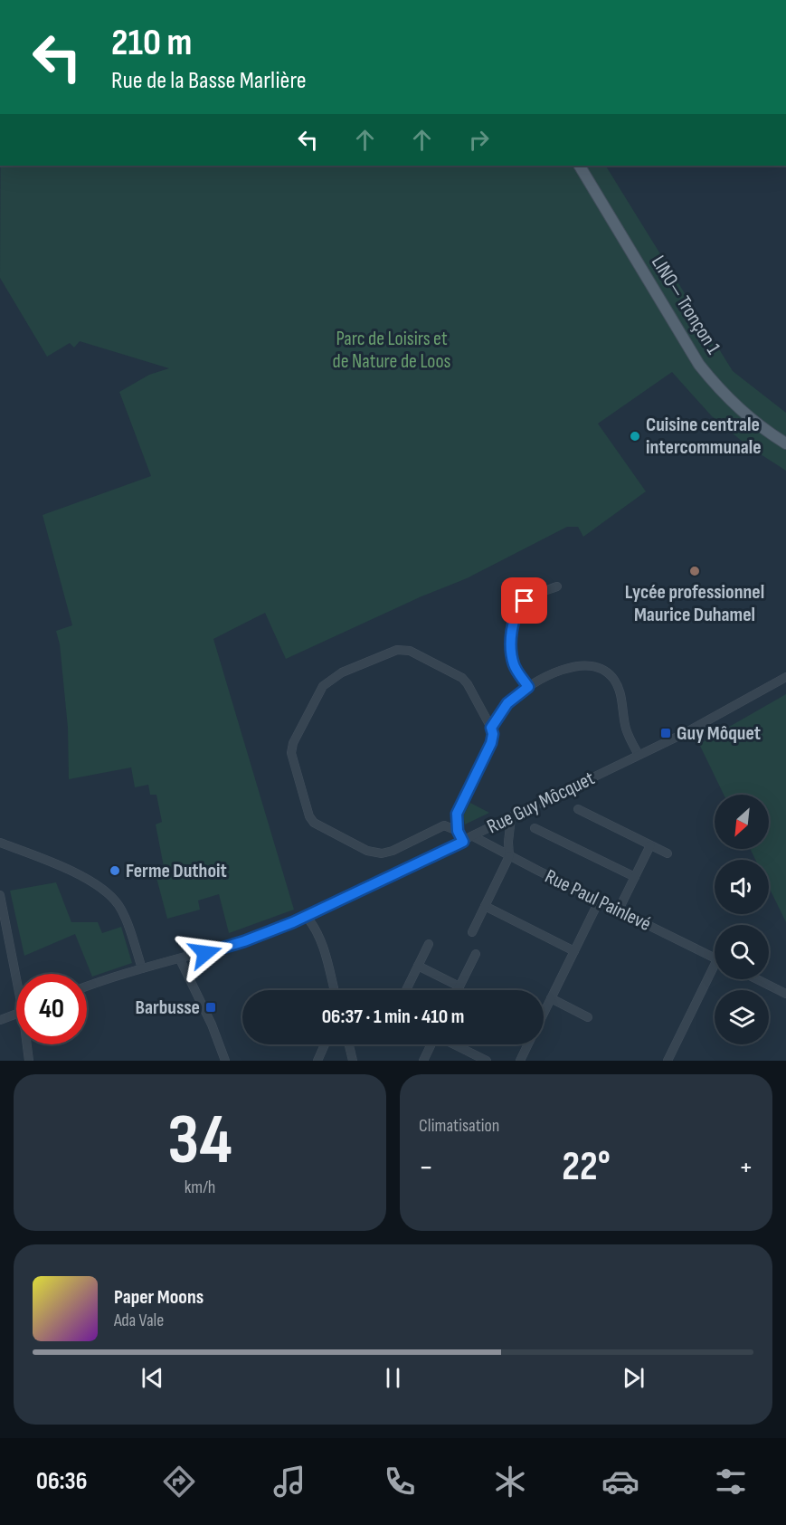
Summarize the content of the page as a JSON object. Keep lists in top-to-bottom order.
{
  "streets": {
    "main road": ["LINO— Tronçon 1"],
    "street": ["Rue Guy Môcquet", "Rue Paul Painlevé"]
  },
  "crossings": [
    ["Rue Guy Môcquet", "Rue Paul Painlevé"]
  ],
  "parks": ["Parc de Loisirs et de Nature de Loos"],
  "places": {
    "other": ["Cuisine centrale intercommunale", "Lycée professionnel Maurice Duhamel", "Ferme Duthoit"],
    "transit": ["Guy Môquet", "Barbusse"]
  },
  "north": "bottom left",
  "page": {
    "turn": ["210 m", "Rue de la Basse Marlière"],
    "limit": "40",
    "trip": "06:37 · 1 min · 410 m",
    "tile": [
      ["34", "km/h"],
      "Climatisation"
    ],
    "heat": ["−", "22°", "+"],
    "song": ["Paper Moons", "Ada Vale"],
    "tabs": "06:36"
  }
}
